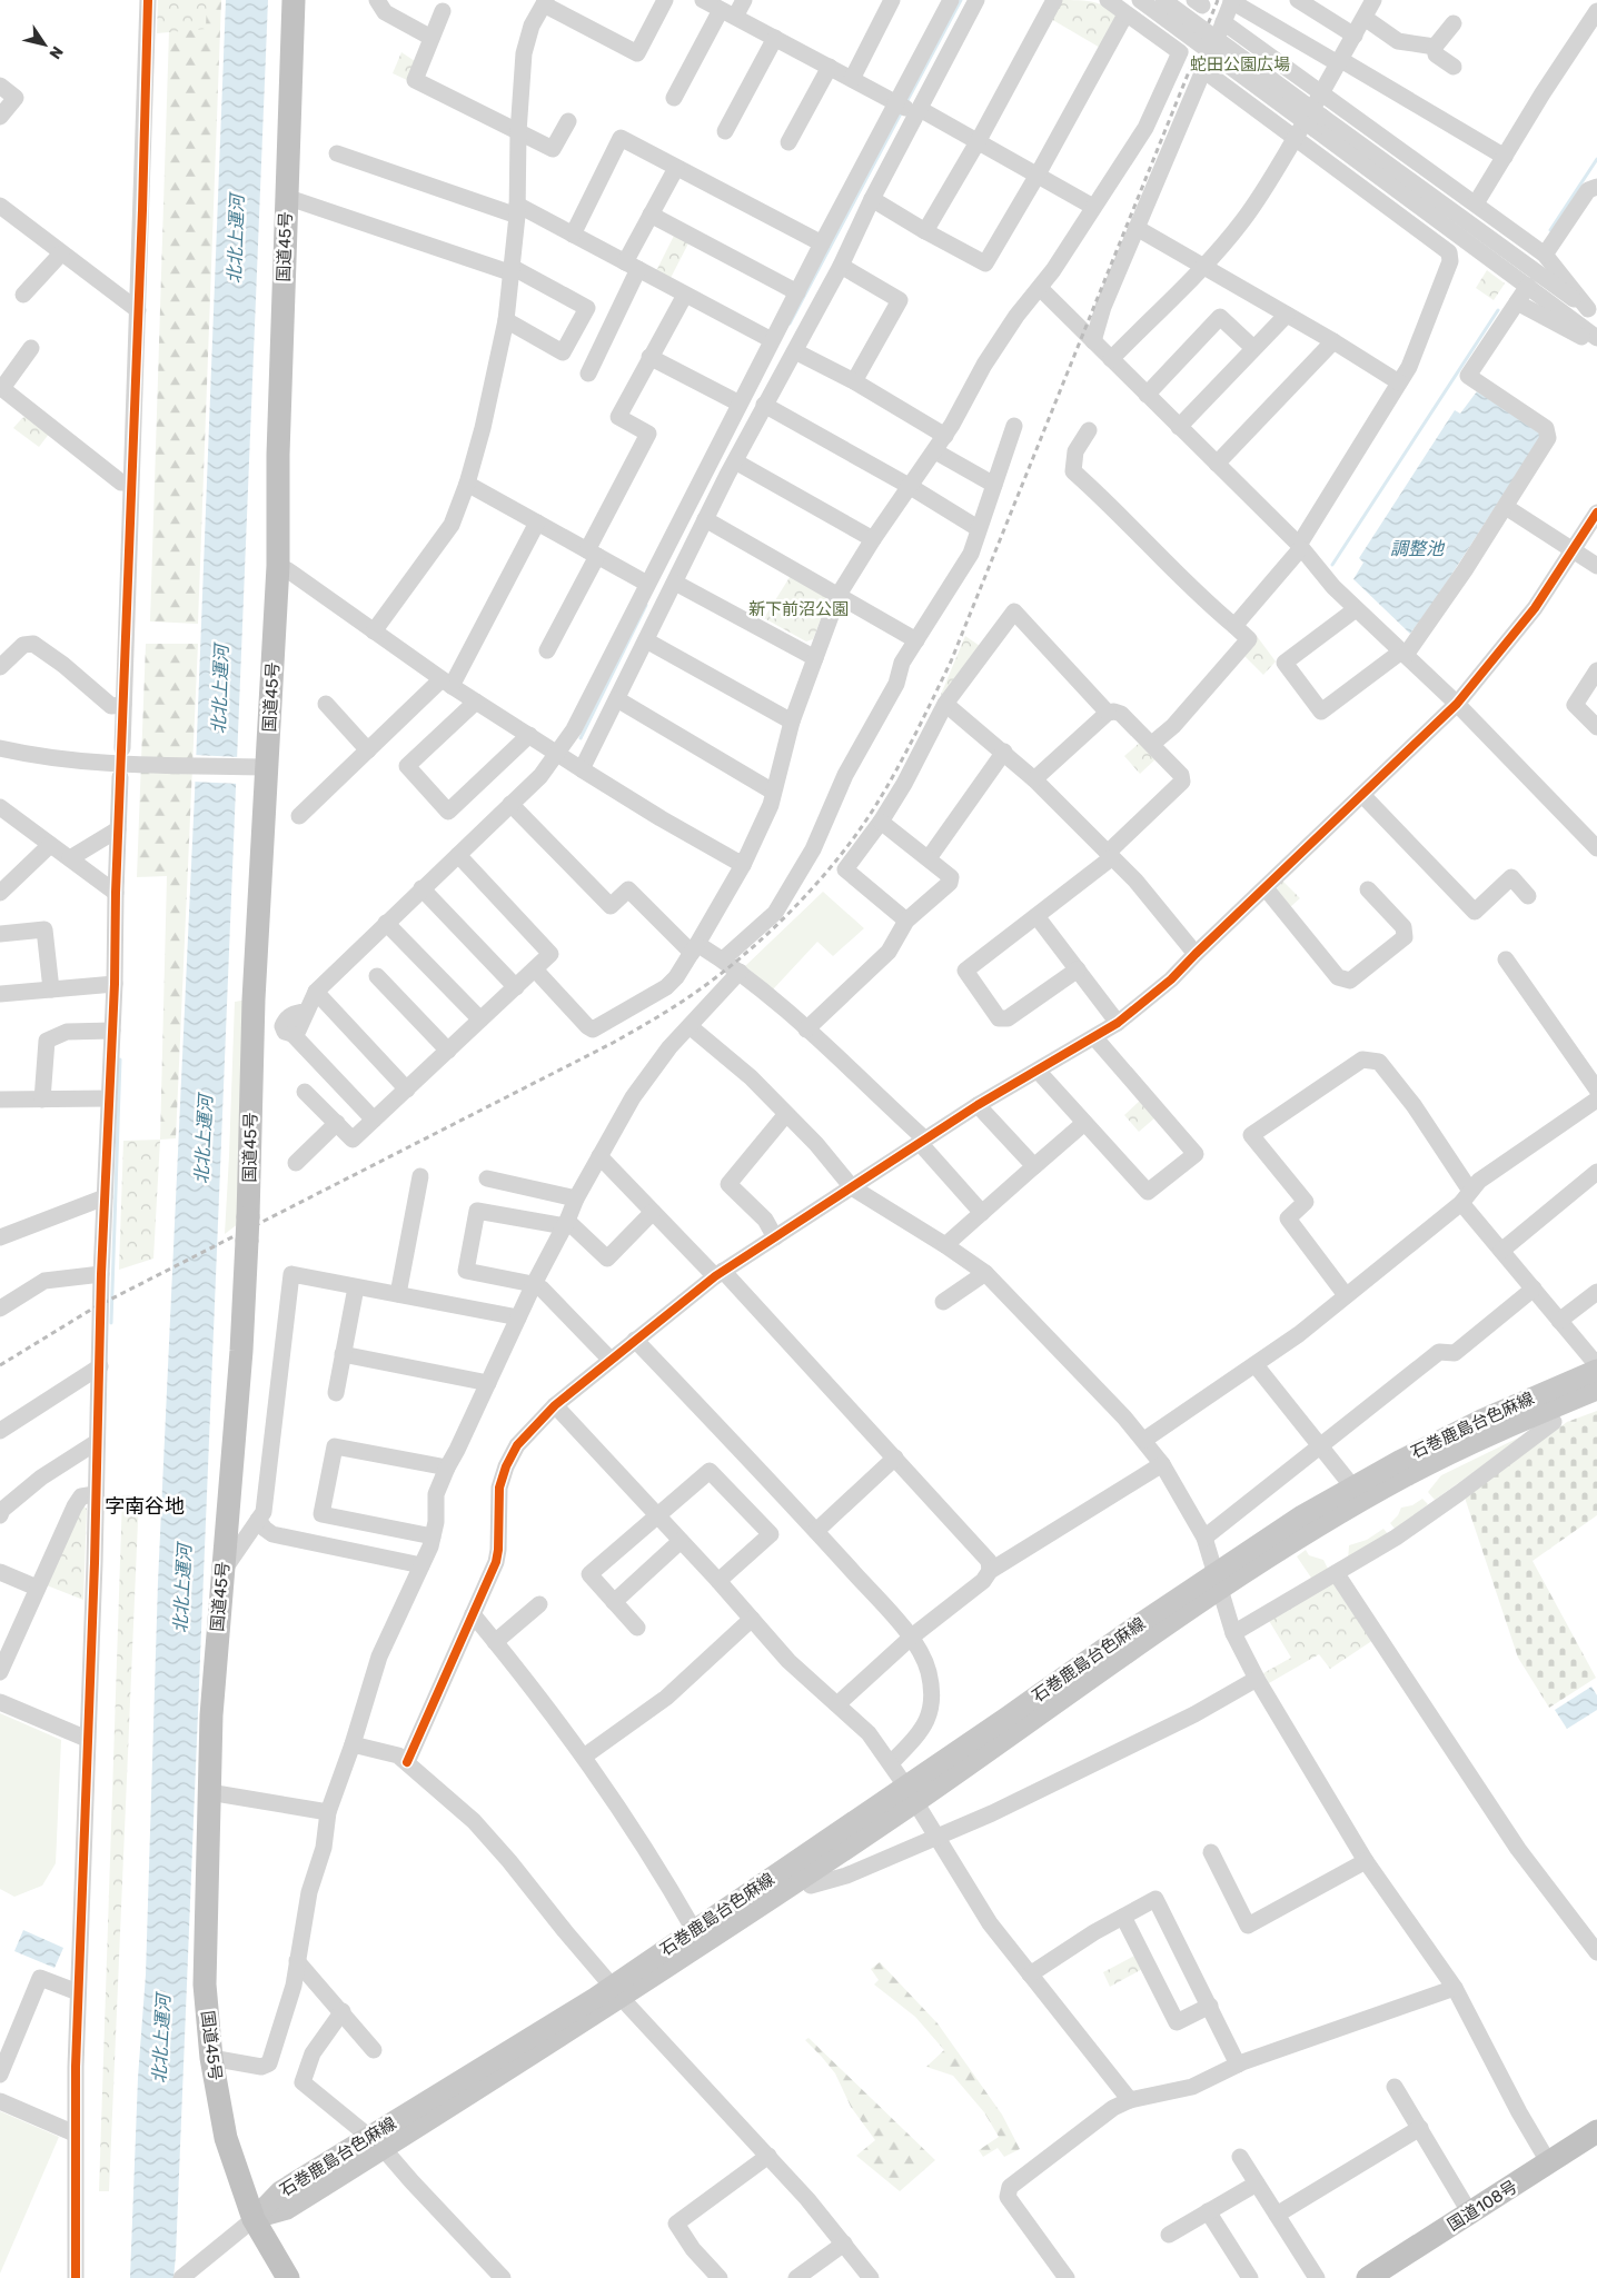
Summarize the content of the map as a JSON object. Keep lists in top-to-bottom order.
{
  "streets": {
    "highway": ["国道45号", "国道108号"],
    "main road": ["石巻鹿島台色麻線"]
  },
  "crossings": [
    ["国道45号", "石巻鹿島台色麻線"]
  ],
  "districts": ["字南谷地"],
  "water": ["北北上運河", "調整池"],
  "parks": ["蛇田公園広場", "新下前沼公園"],
  "north": "bottom right"
}
